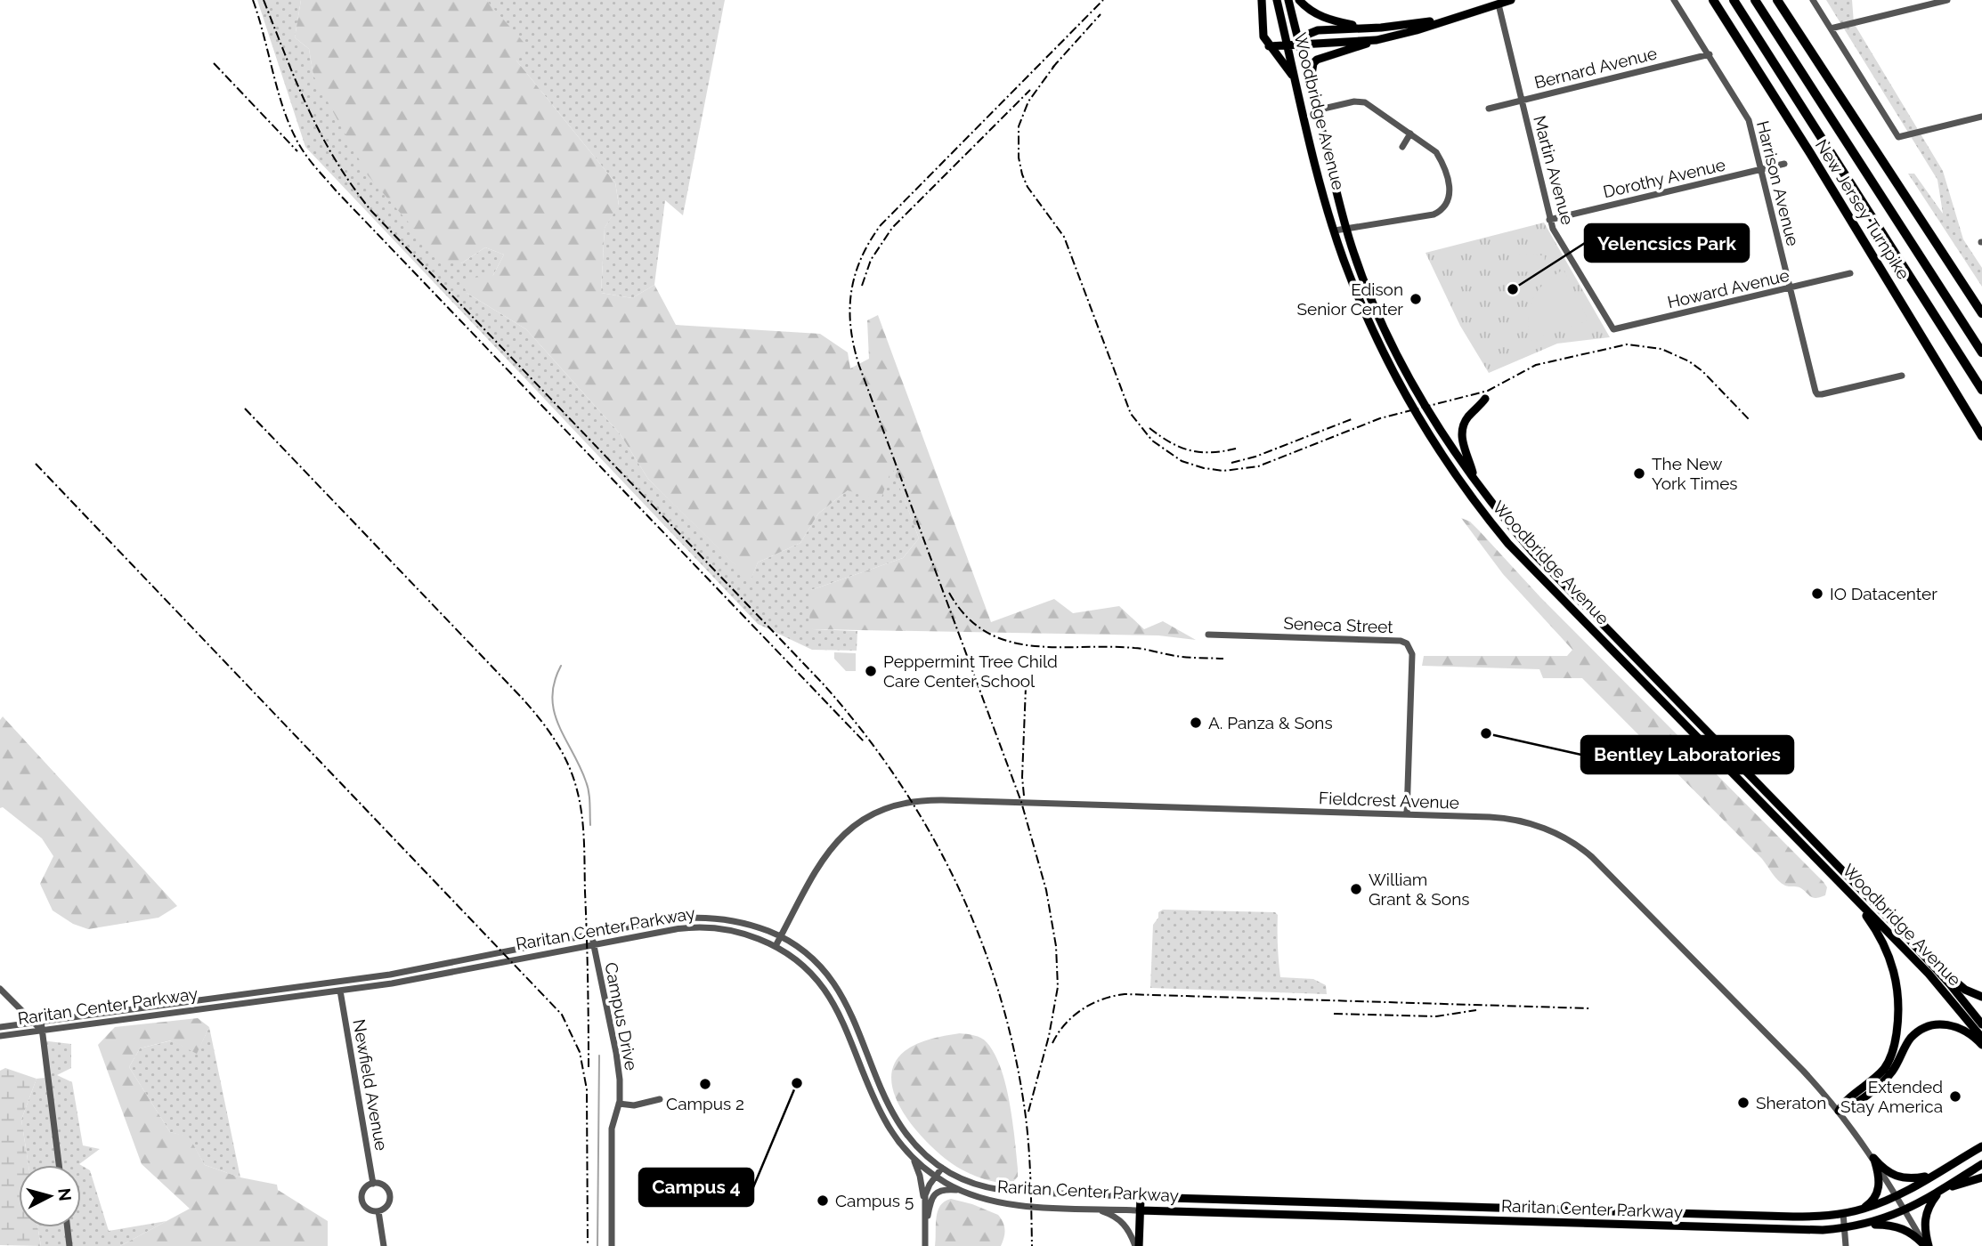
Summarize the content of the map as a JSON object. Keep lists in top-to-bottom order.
{
  "streets": {
    "highway": ["New Jersey Turnpike"],
    "main road": ["Woodbridge Avenue", "Raritan Center Parkway"],
    "street": [
      "Bernard Avenue",
      "Martin Avenue",
      "Dorothy Avenue",
      "Harrison Avenue",
      "Howard Avenue",
      "Seneca Street",
      "Fieldcrest Avenue",
      "Campus Drive",
      "Newfield Avenue"
    ]
  },
  "crossings": [
    ["Bernard Avenue", "Martin Avenue"],
    ["Bernard Avenue", "Harrison Avenue"],
    ["Martin Avenue", "Dorothy Avenue"],
    ["Martin Avenue", "Howard Avenue"],
    ["Dorothy Avenue", "Harrison Avenue"],
    ["Harrison Avenue", "Howard Avenue"],
    ["Seneca Street", "Fieldcrest Avenue"],
    ["Fieldcrest Avenue", "Raritan Center Parkway"],
    ["Raritan Center Parkway", "Campus Drive"],
    ["Raritan Center Parkway", "Newfield Avenue"]
  ],
  "places": [
    "Yelencsics Park",
    "Edison Senior Center",
    "The New York Times",
    "IO Datacenter",
    "Peppermint Tree Child Care Center School",
    "A. Panza & Sons",
    "Bentley Laboratories",
    "William Grant & Sons",
    "Campus 4",
    "Campus 2",
    "Extended Stay America",
    "Sheraton",
    "Campus 5"
  ],
  "north": "right"
}
